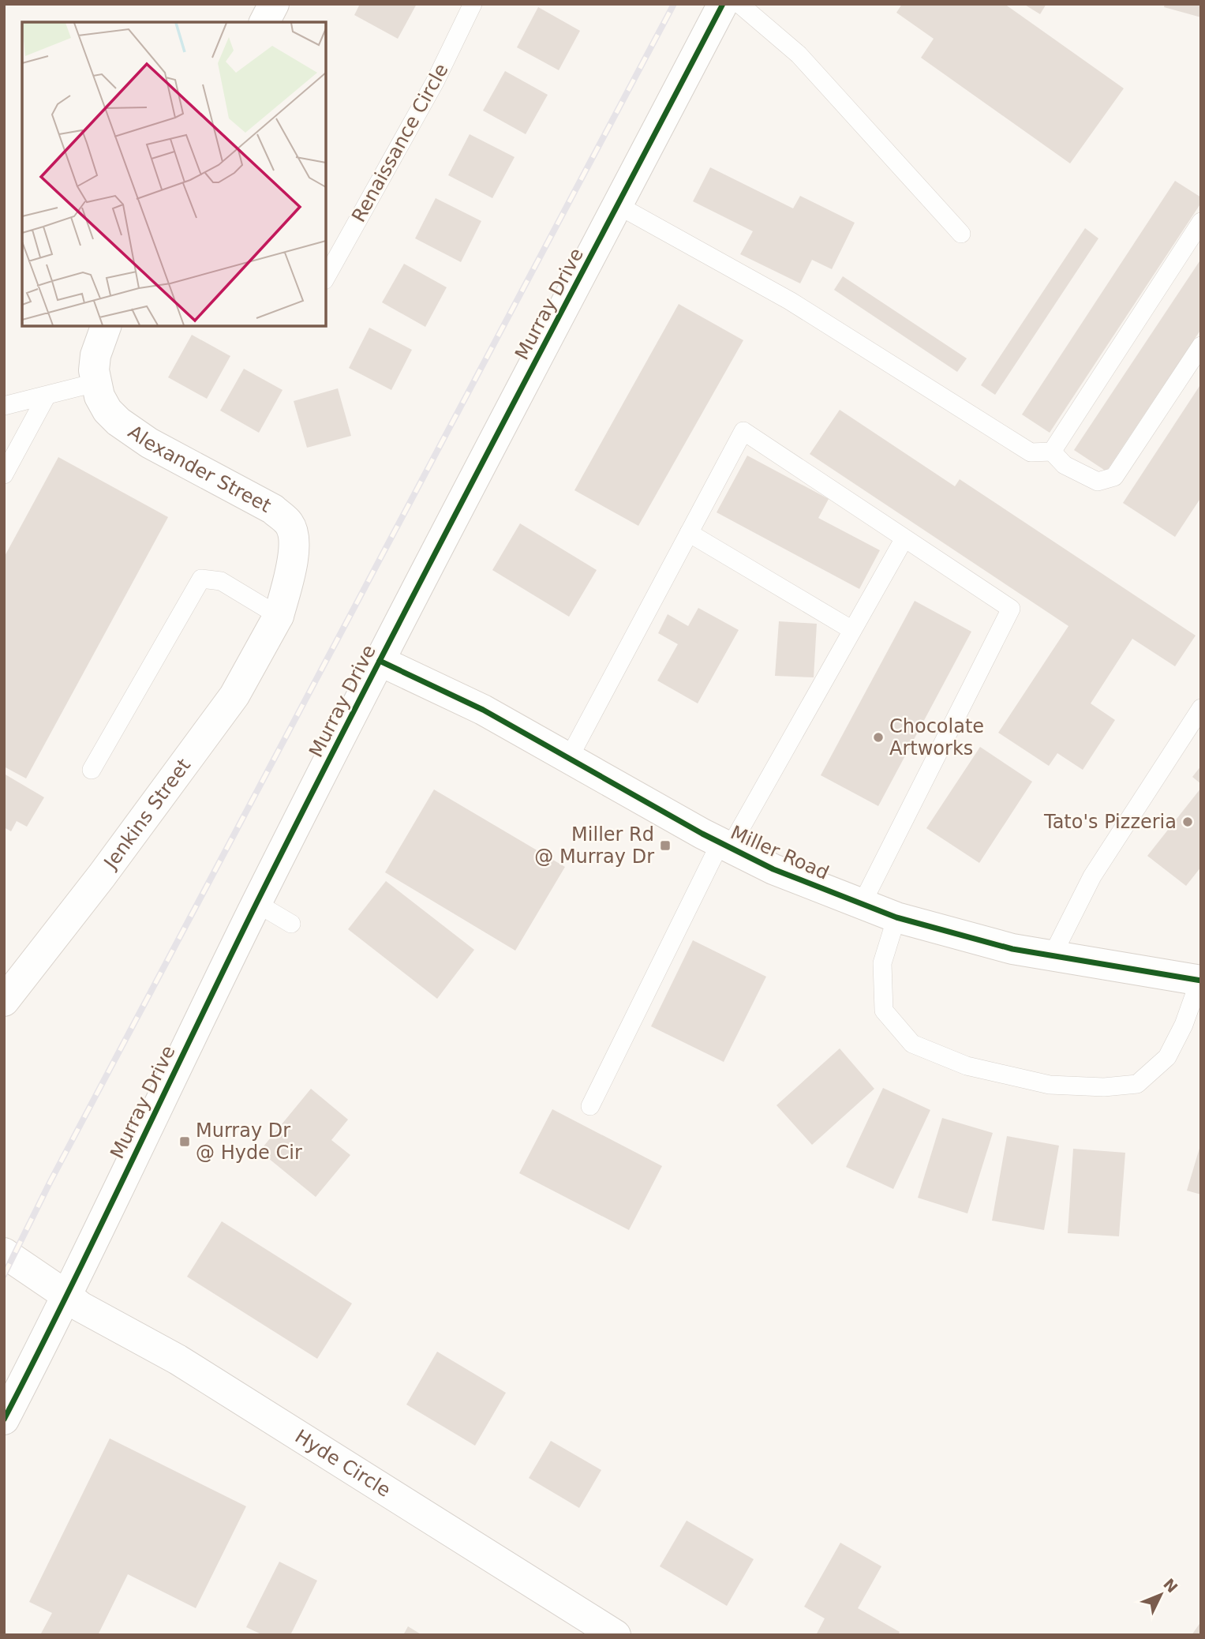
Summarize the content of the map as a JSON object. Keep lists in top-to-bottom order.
{
  "streets": {
    "street": [
      "Murray Drive",
      "Alexander Street",
      "Jenkins Street",
      "Miller Road",
      "Hyde Circle"
    ],
    "lane": ["Renaissance Circle"]
  },
  "crossings": [
    ["Murray Drive", "Miller Road"],
    ["Murray Drive", "Hyde Circle"],
    ["Alexander Street", "Jenkins Street"]
  ],
  "places": {
    "other": ["Chocolate Artworks", "Tato's Pizzeria"],
    "transit": ["Miller Rd @ Murray Dr", "Murray Dr @ Hyde Cir"]
  },
  "north": "top right"
}
